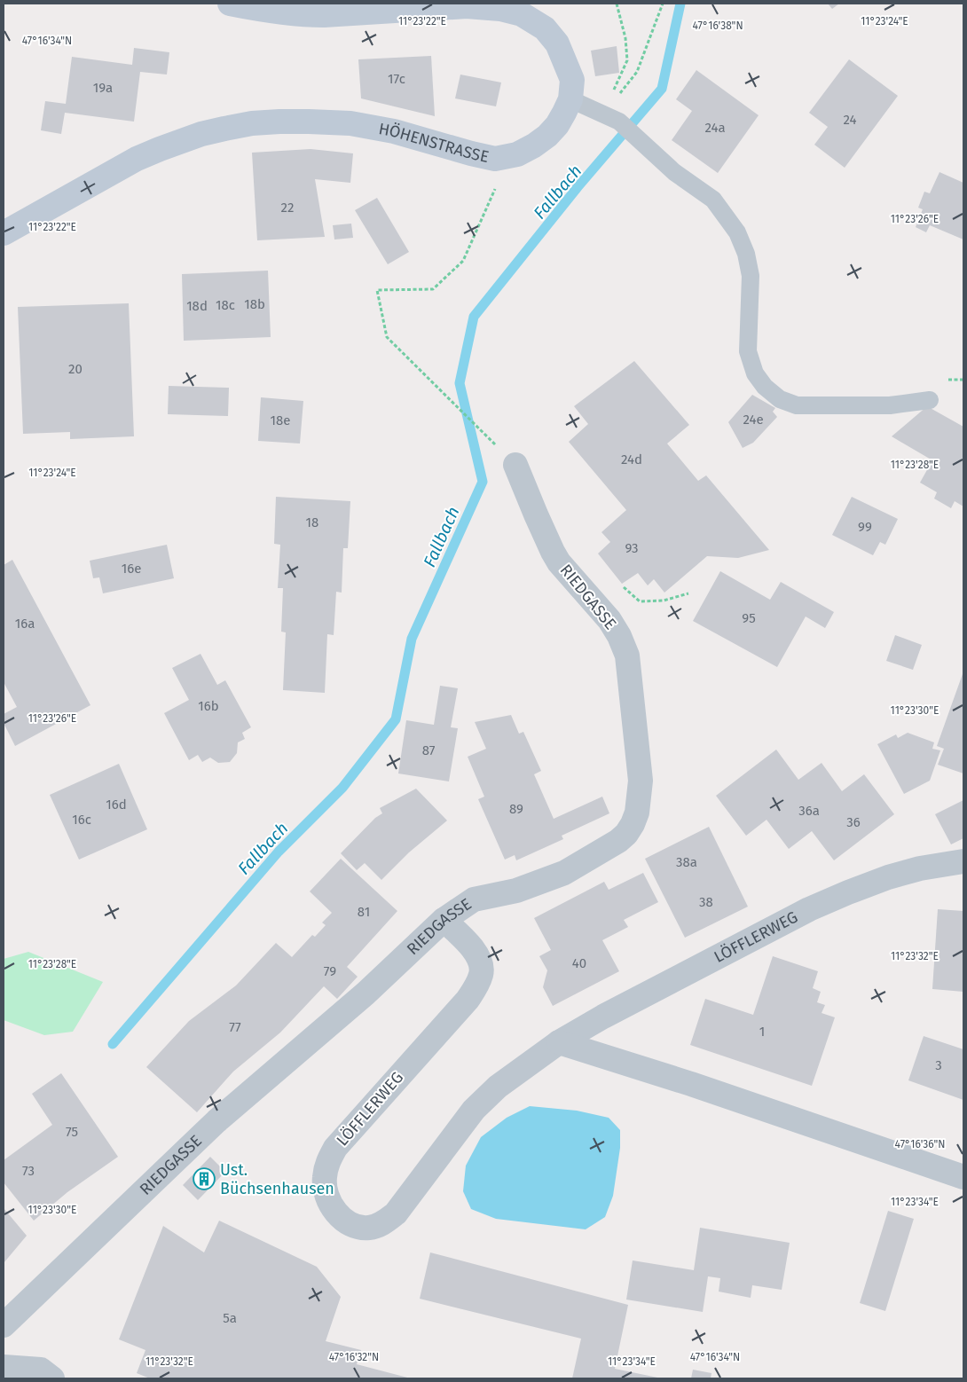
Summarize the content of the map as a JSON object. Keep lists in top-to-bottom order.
{
  "streets": {
    "street": ["HÖHENSTRASSE", "RIEDGASSE", "LÖFFLERWEG"]
  },
  "crossings": [
    ["RIEDGASSE", "LÖFFLERWEG"]
  ],
  "water": ["Fallbach"],
  "places": {
    "building": ["Ust. Büchsenhausen"]
  },
  "house_numbers": [
    "17c",
    "19a",
    "24",
    "24a",
    "22",
    "18b",
    "18c",
    "18d",
    "20",
    "24e",
    "18e",
    "24d",
    "18",
    "99",
    "93",
    "16e",
    "95",
    "16a",
    "16b",
    "87",
    "16d",
    "89",
    "36a",
    "16c",
    "36",
    "38a",
    "38",
    "81",
    "40",
    "79",
    "77",
    "1",
    "3",
    "75",
    "73",
    "5a"
  ],
  "coordinates": [
    "11°23'22\"E",
    "11°23'24\"E",
    "47°16'38\"N",
    "47°16'34\"N",
    "11°23'26\"E",
    "11°23'28\"E",
    "11°23'30\"E",
    "11°23'32\"E",
    "47°16'36\"N",
    "11°23'34\"E",
    "47°16'32\"N"
  ]
}
